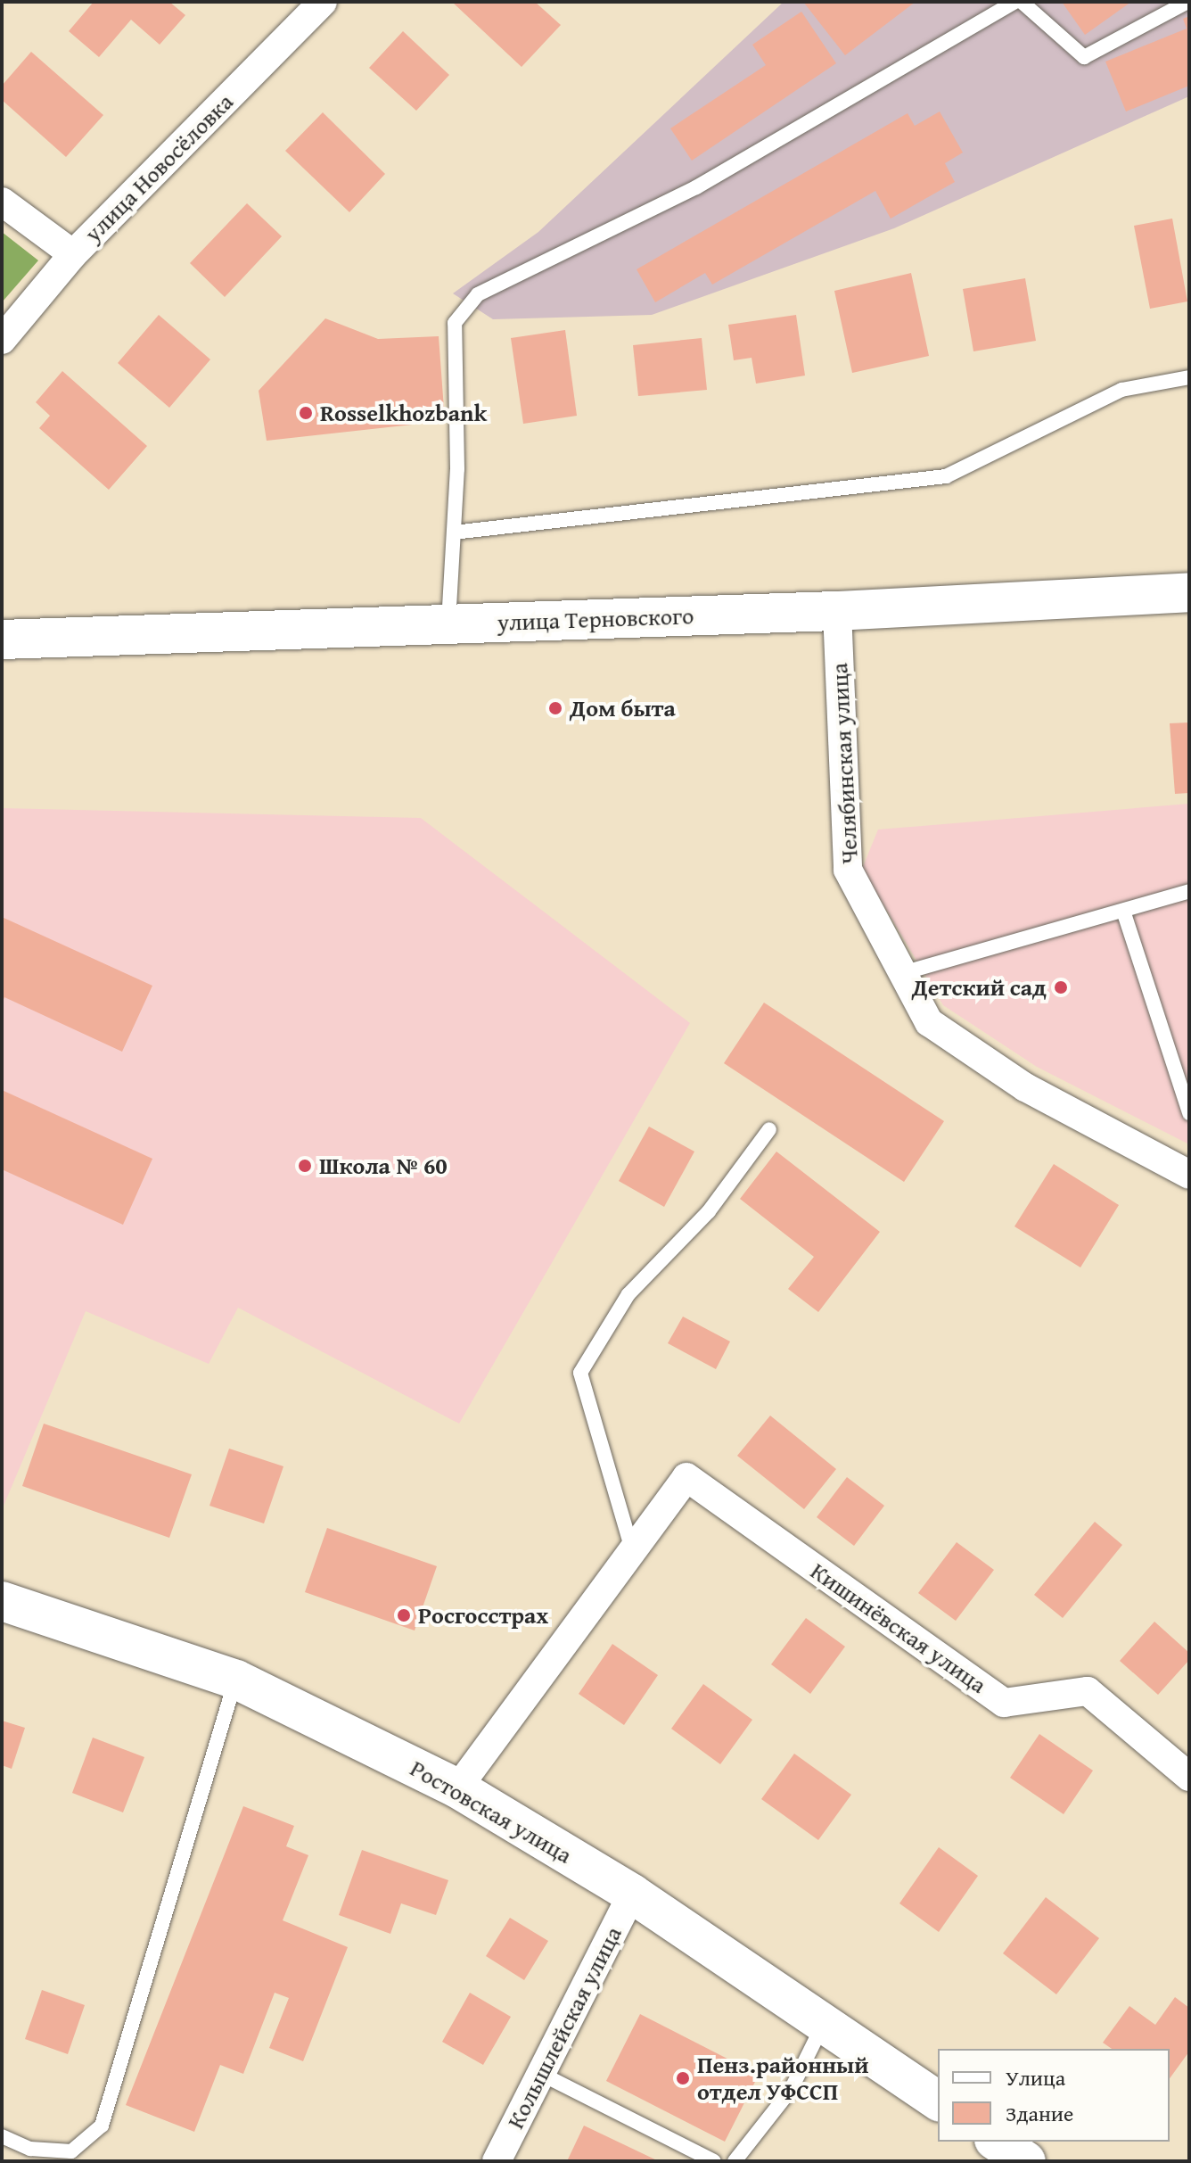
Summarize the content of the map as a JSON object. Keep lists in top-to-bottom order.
{
  "streets": {
    "main road": ["улица Терновского", "Ростовская улица"],
    "street": [
      "улица Новосёловка",
      "Челябинская улица",
      "Кишинёвская улица",
      "Колышлейская улица"
    ]
  },
  "crossings": [
    ["улица Терновского", "Челябинская улица"],
    ["Ростовская улица", "Колышлейская улица"]
  ],
  "places": [
    "Rosselkhozbank",
    "Дом быта",
    "Детский сад",
    "Школа № 60",
    "Росгосстрах",
    "Пенз.районный отдел УФССП"
  ],
  "legend": ["Улица", "Здание"]
}
